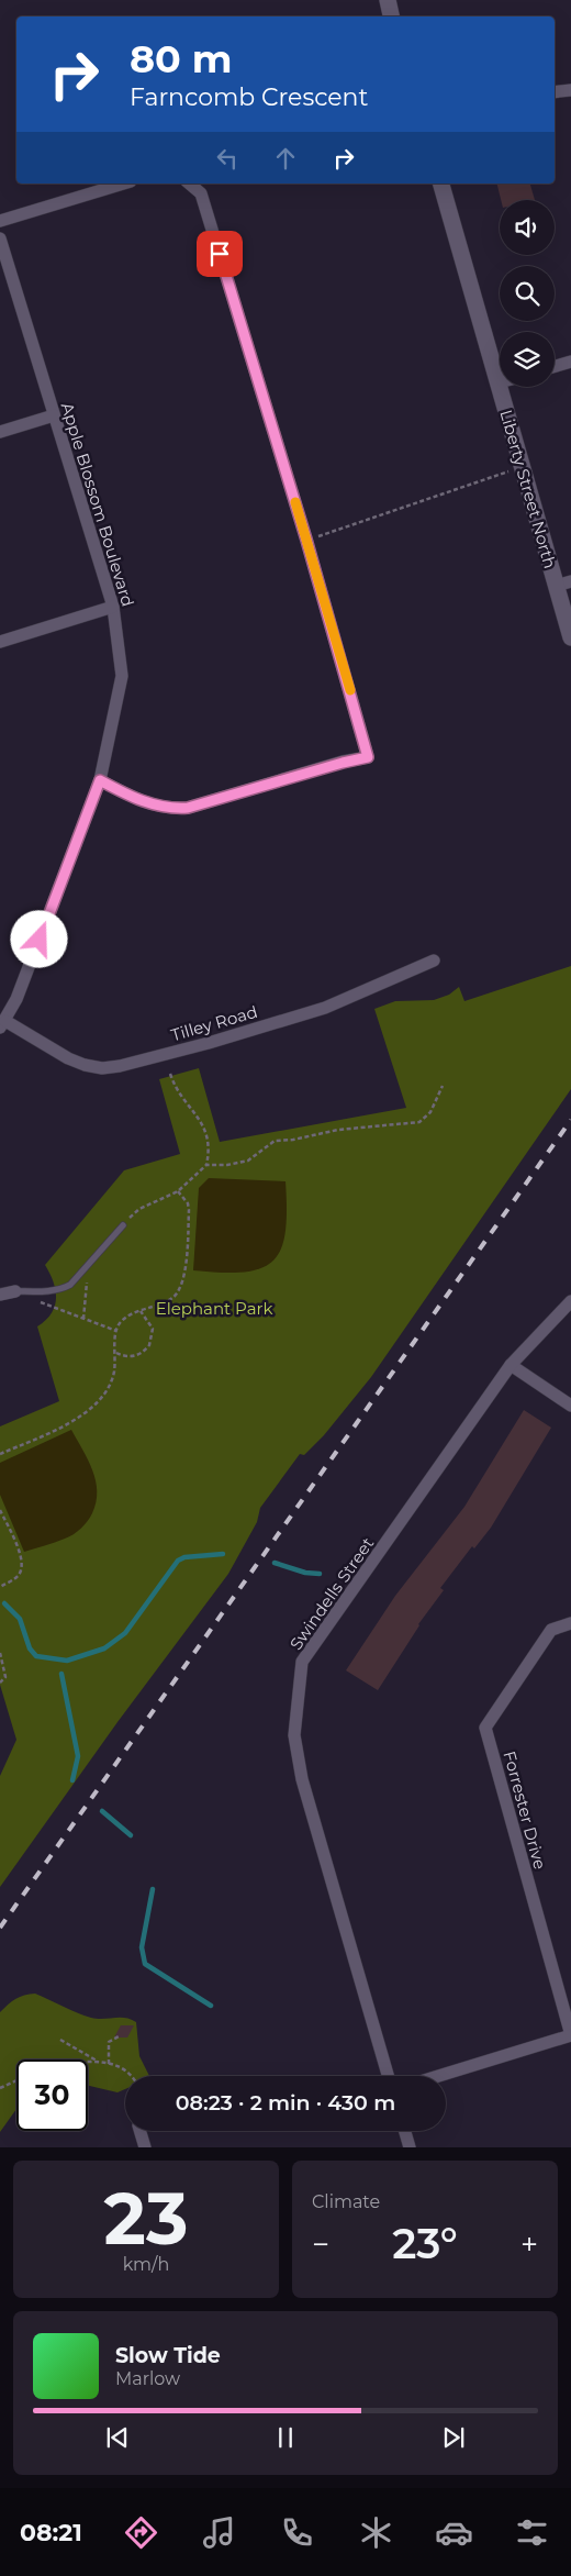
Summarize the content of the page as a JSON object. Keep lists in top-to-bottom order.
{
  "streets": {
    "main road": ["Liberty Street North"],
    "street": [
      "Apple Blossom Boulevard",
      "Tilley Road",
      "Swindells Street",
      "Forrester Drive"
    ]
  },
  "crossings": [
    ["Apple Blossom Boulevard", "Tilley Road"]
  ],
  "parks": ["Elephant Park"],
  "page": {
    "turn": ["80 m", "Farncomb Crescent"],
    "limit": "30",
    "trip": "08:23 · 2 min · 430 m",
    "tile": [
      ["23", "km/h"],
      "Climate"
    ],
    "heat": ["−", "23°", "+"],
    "song": ["Slow Tide", "Marlow"],
    "tabs": "08:21"
  }
}
